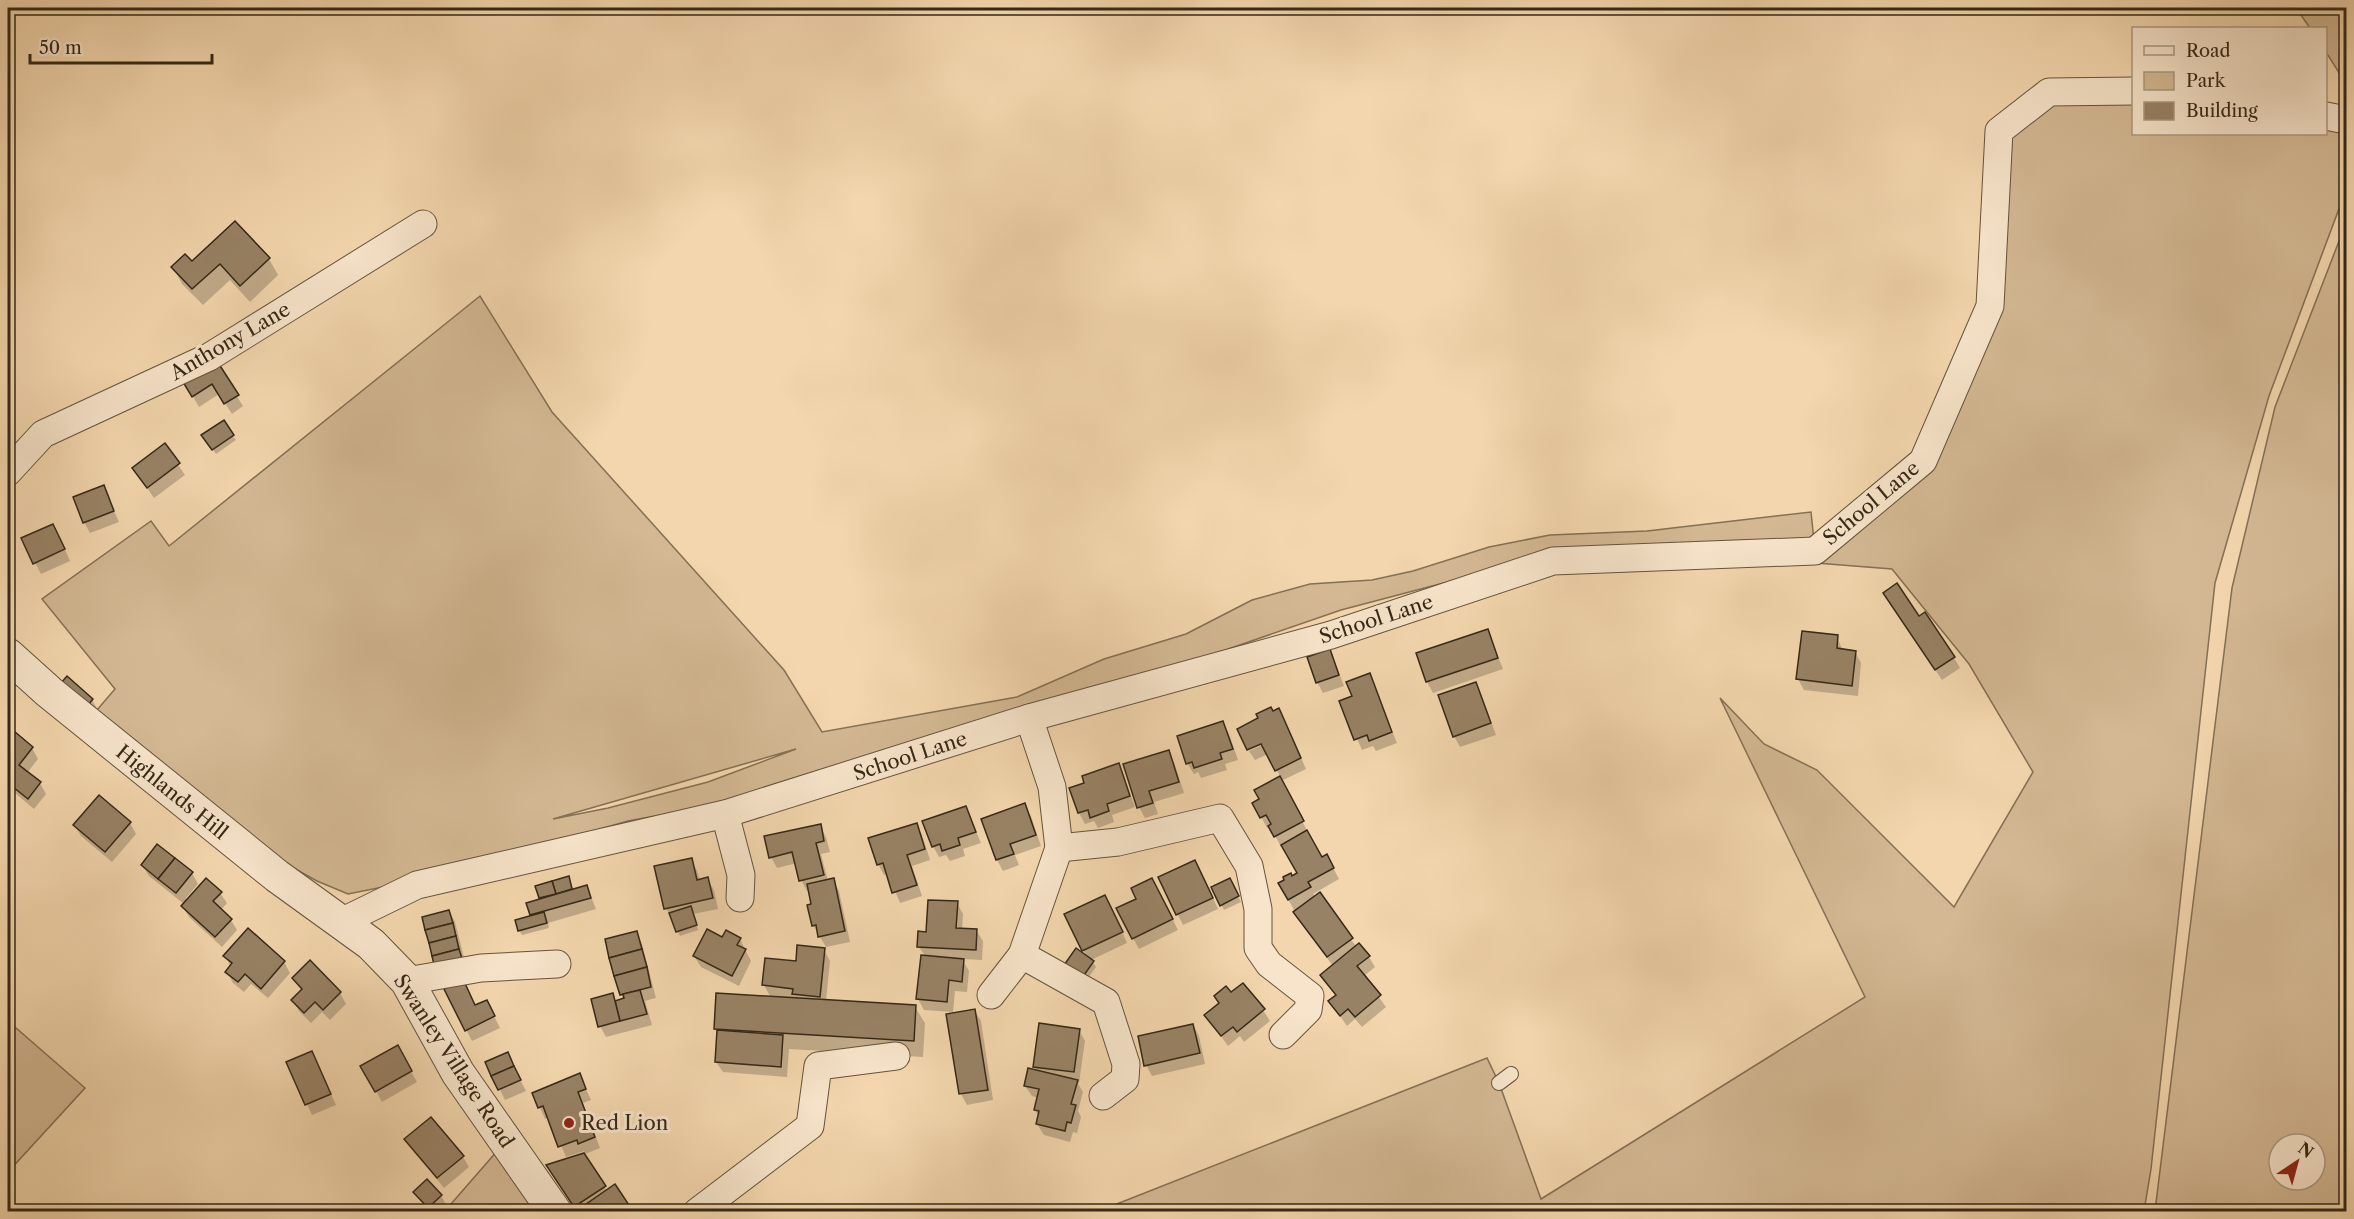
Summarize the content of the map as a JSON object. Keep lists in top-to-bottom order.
{
  "streets": {
    "street": [
      "Anthony Lane",
      "School Lane",
      "Highlands Hill",
      "Swanley Village Road"
    ]
  },
  "crossings": [
    ["School Lane", "Highlands Hill"],
    ["School Lane", "Swanley Village Road"],
    ["Highlands Hill", "Swanley Village Road"]
  ],
  "places": ["Red Lion"],
  "legend": ["Road", "Park", "Building"],
  "scale_bar": "50 m",
  "north": "top right"
}
